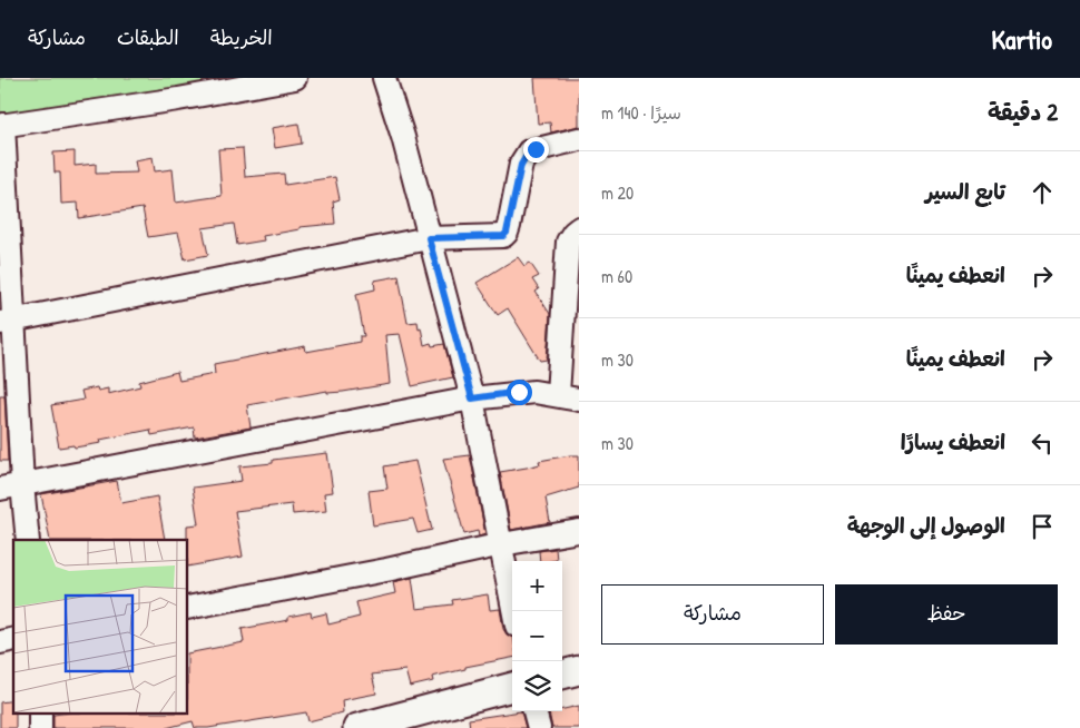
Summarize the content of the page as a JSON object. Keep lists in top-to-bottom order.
{
  "page": {
    "header": "Kartio",
    "nav": ["الخريطة", "الطبقات", "مشاركة"],
    "heading": ["2 دقيقة", "سيرًا · 140 m"],
    "list": [
      ["تابع السير", "20 m"],
      ["انعطف يمينًا", "60 m"],
      ["انعطف يمينًا", "30 m"],
      ["انعطف يسارًا", "30 m"],
      "الوصول إلى الوجهة"
    ],
    "map_buttons": ["+", "−"],
    "buttons": ["حفظ", "مشاركة"]
  }
}
